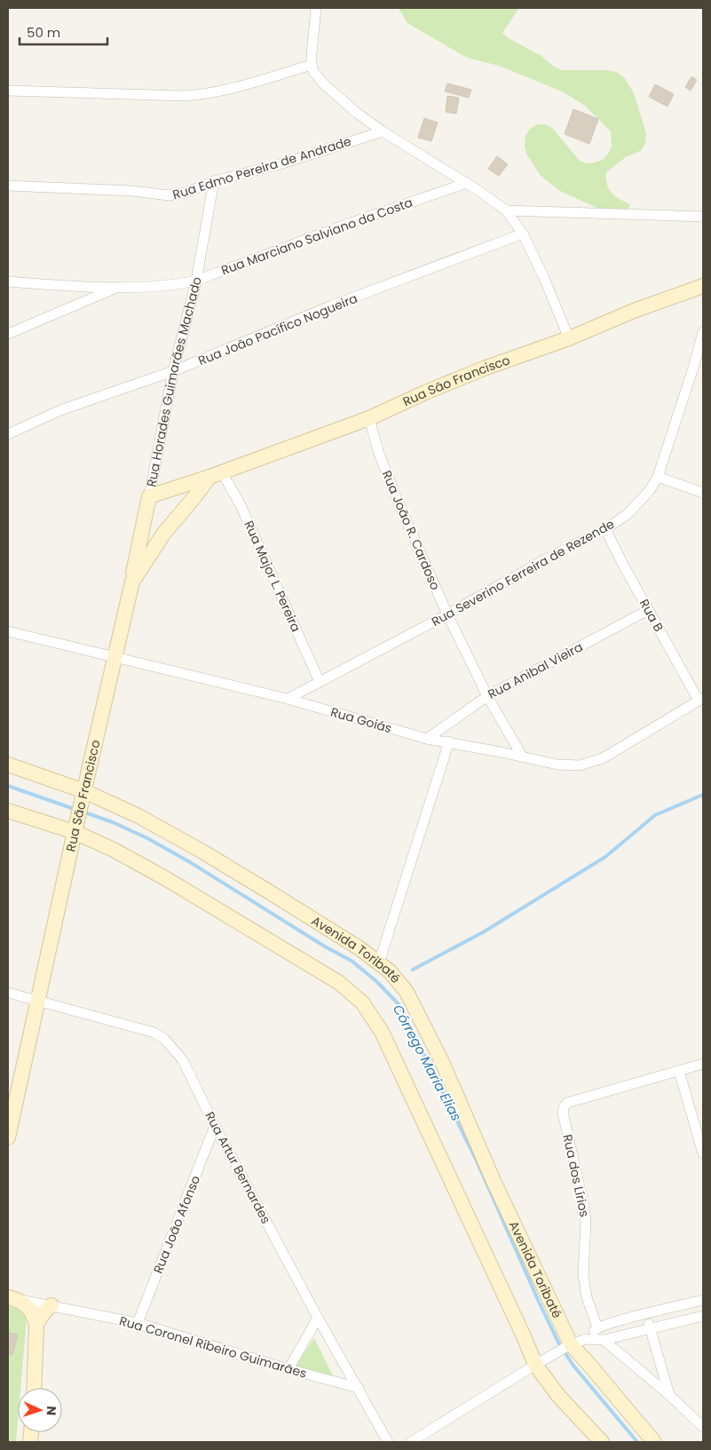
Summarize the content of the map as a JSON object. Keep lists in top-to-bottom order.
{
  "streets": {
    "street": [
      "Rua Edmo Pereira de Andrade",
      "Rua Marciano Salviano da Costa",
      "Rua João Pacífico Nogueira",
      "Rua São Francisco",
      "Rua Horades Guimarães Machado",
      "Rua João R. Cardoso",
      "Rua Severino Ferreira de Rezende",
      "Rua Major L. Pereira",
      "Rua B",
      "Rua Anibal Vieira",
      "Rua Goiás",
      "Avenida Toribaté",
      "Rua Artur Bernardes",
      "Rua dos Lírios",
      "Rua João Afonso",
      "Rua Coronel Ribeiro Guimarães"
    ]
  },
  "crossings": [
    ["Rua Edmo Pereira de Andrade", "Rua Horades Guimarães Machado"],
    ["Rua Marciano Salviano da Costa", "Rua Horades Guimarães Machado"],
    ["Rua João Pacífico Nogueira", "Rua Horades Guimarães Machado"],
    ["Rua São Francisco", "Rua Horades Guimarães Machado"],
    ["Rua São Francisco", "Rua João R. Cardoso"],
    ["Rua São Francisco", "Rua Major L. Pereira"],
    ["Rua São Francisco", "Rua Goiás"],
    ["Rua São Francisco", "Avenida Toribaté"],
    ["Rua São Francisco", "Rua Artur Bernardes"],
    ["Rua João R. Cardoso", "Rua Severino Ferreira de Rezende"],
    ["Rua João R. Cardoso", "Rua Anibal Vieira"],
    ["Rua João R. Cardoso", "Rua Goiás"],
    ["Rua Severino Ferreira de Rezende", "Rua Major L. Pereira"],
    ["Rua Severino Ferreira de Rezende", "Rua B"],
    ["Rua Severino Ferreira de Rezende", "Rua Goiás"],
    ["Rua B", "Rua Anibal Vieira"],
    ["Rua B", "Rua Goiás"],
    ["Rua Anibal Vieira", "Rua Goiás"],
    ["Rua Artur Bernardes", "Rua João Afonso"],
    ["Rua Artur Bernardes", "Rua Coronel Ribeiro Guimarães"],
    ["Rua João Afonso", "Rua Coronel Ribeiro Guimarães"]
  ],
  "water": ["Córrego Maria Elias"],
  "scale_bar": "50 m",
  "north": "right"
}
